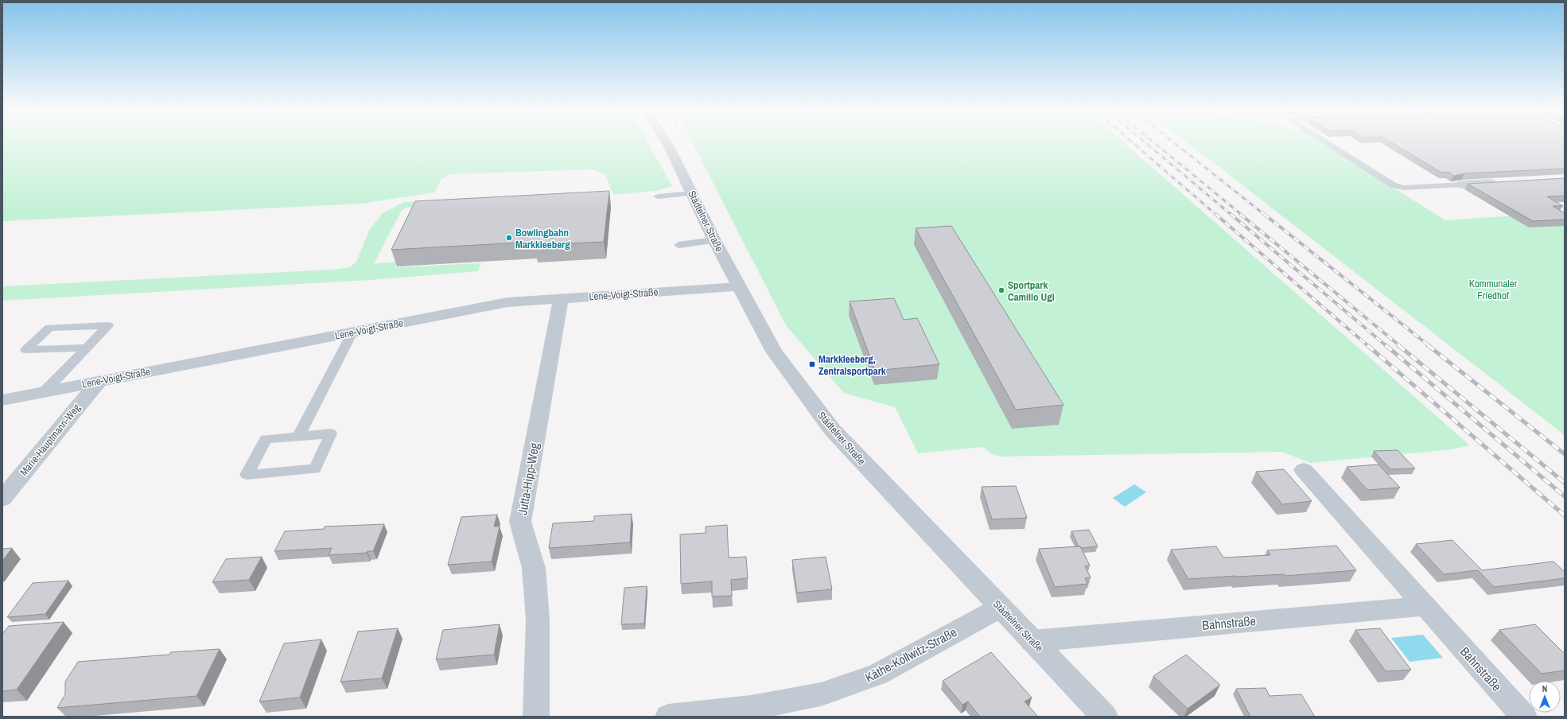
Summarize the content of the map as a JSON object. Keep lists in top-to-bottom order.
{
  "streets": {
    "street": [
      "Städtelner Straße",
      "Lene-Voigt-Straße",
      "Marie-Hauptmann-Weg",
      "Jutta-Hipp-Weg",
      "Bahnstraße",
      "Käthe-Kollwitz-Straße"
    ]
  },
  "crossings": [
    ["Städtelner Straße", "Lene-Voigt-Straße"],
    ["Städtelner Straße", "Bahnstraße"],
    ["Städtelner Straße", "Käthe-Kollwitz-Straße"],
    ["Lene-Voigt-Straße", "Marie-Hauptmann-Weg"],
    ["Lene-Voigt-Straße", "Jutta-Hipp-Weg"]
  ],
  "parks": ["Kommunaler Friedhof"],
  "places": {
    "other": ["Bowlingbahn Markkleeberg", "Sportpark Camillo Ugi"],
    "transit": ["Markkleeberg, Zentralsportpark"]
  },
  "north": "top"
}
